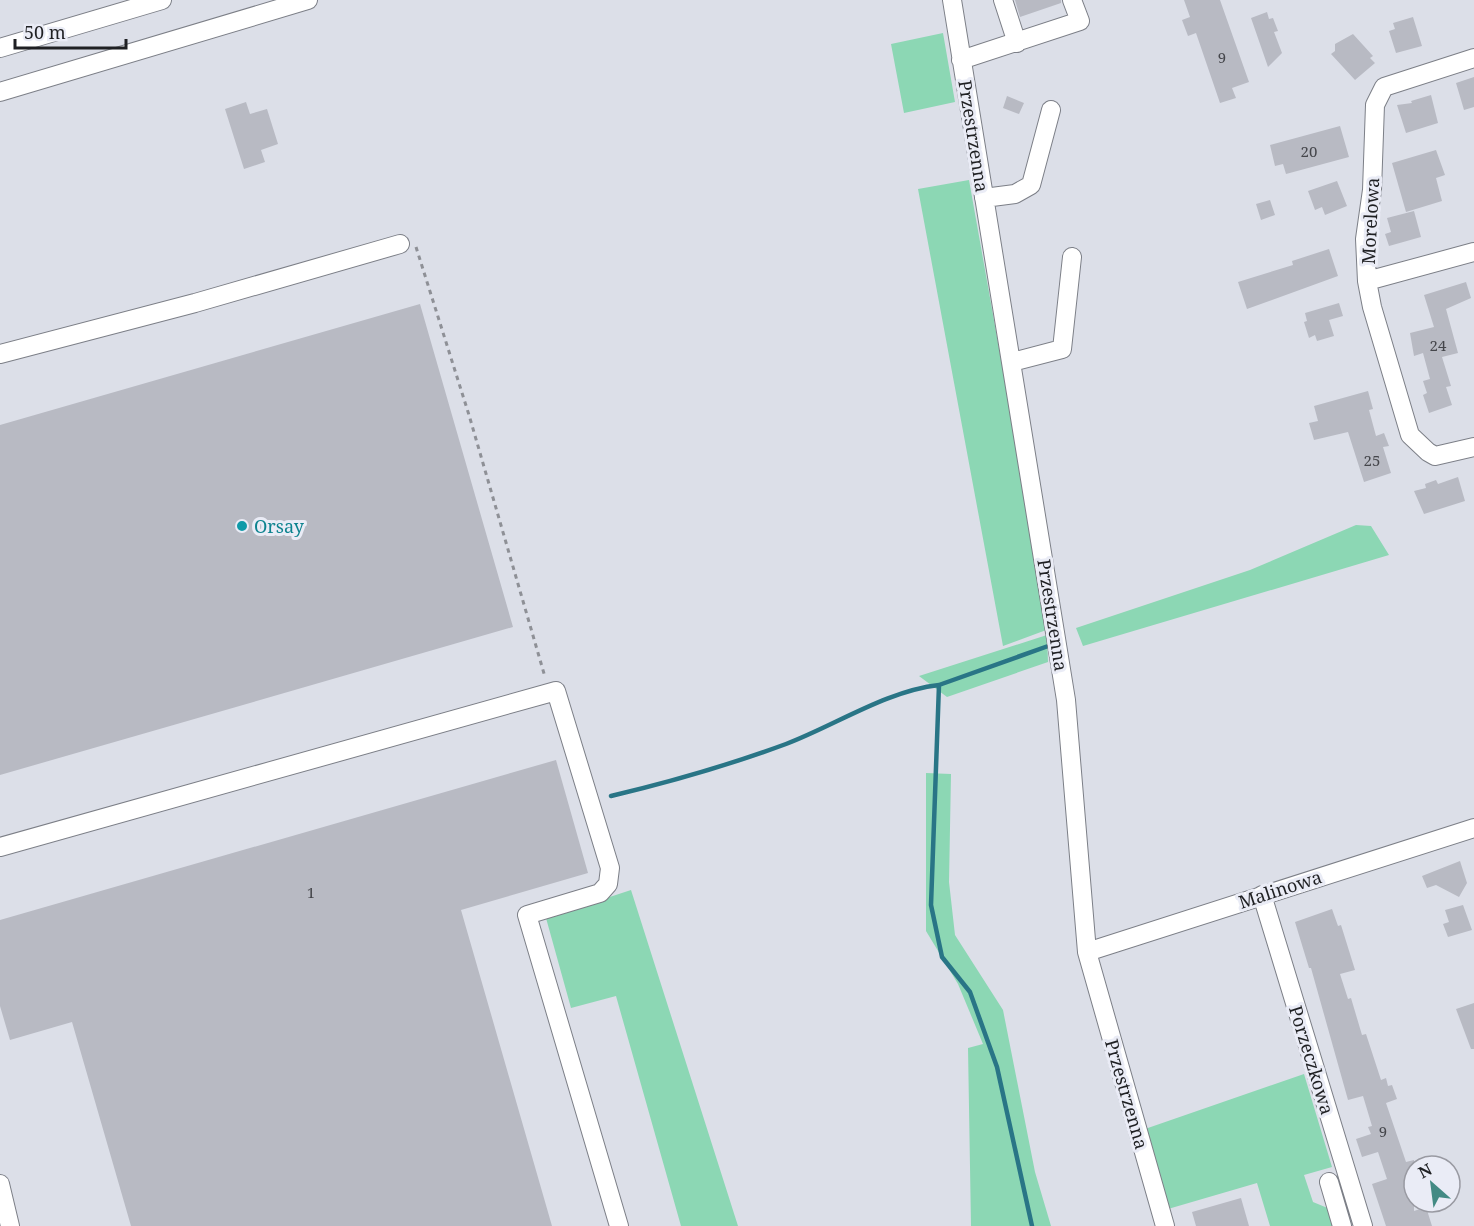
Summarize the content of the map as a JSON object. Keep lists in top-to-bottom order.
{
  "streets": {
    "street": [
      "Przestrzenna",
      "Morelowa",
      "Malinowa",
      "Porzeczkowa"
    ]
  },
  "crossings": [
    ["Przestrzenna", "Malinowa"],
    ["Malinowa", "Porzeczkowa"]
  ],
  "places": ["Orsay"],
  "house_numbers": [
    "9",
    "20",
    "24",
    "25",
    "1",
    "9"
  ],
  "scale_bar": "50 m",
  "north": "top left"
}
